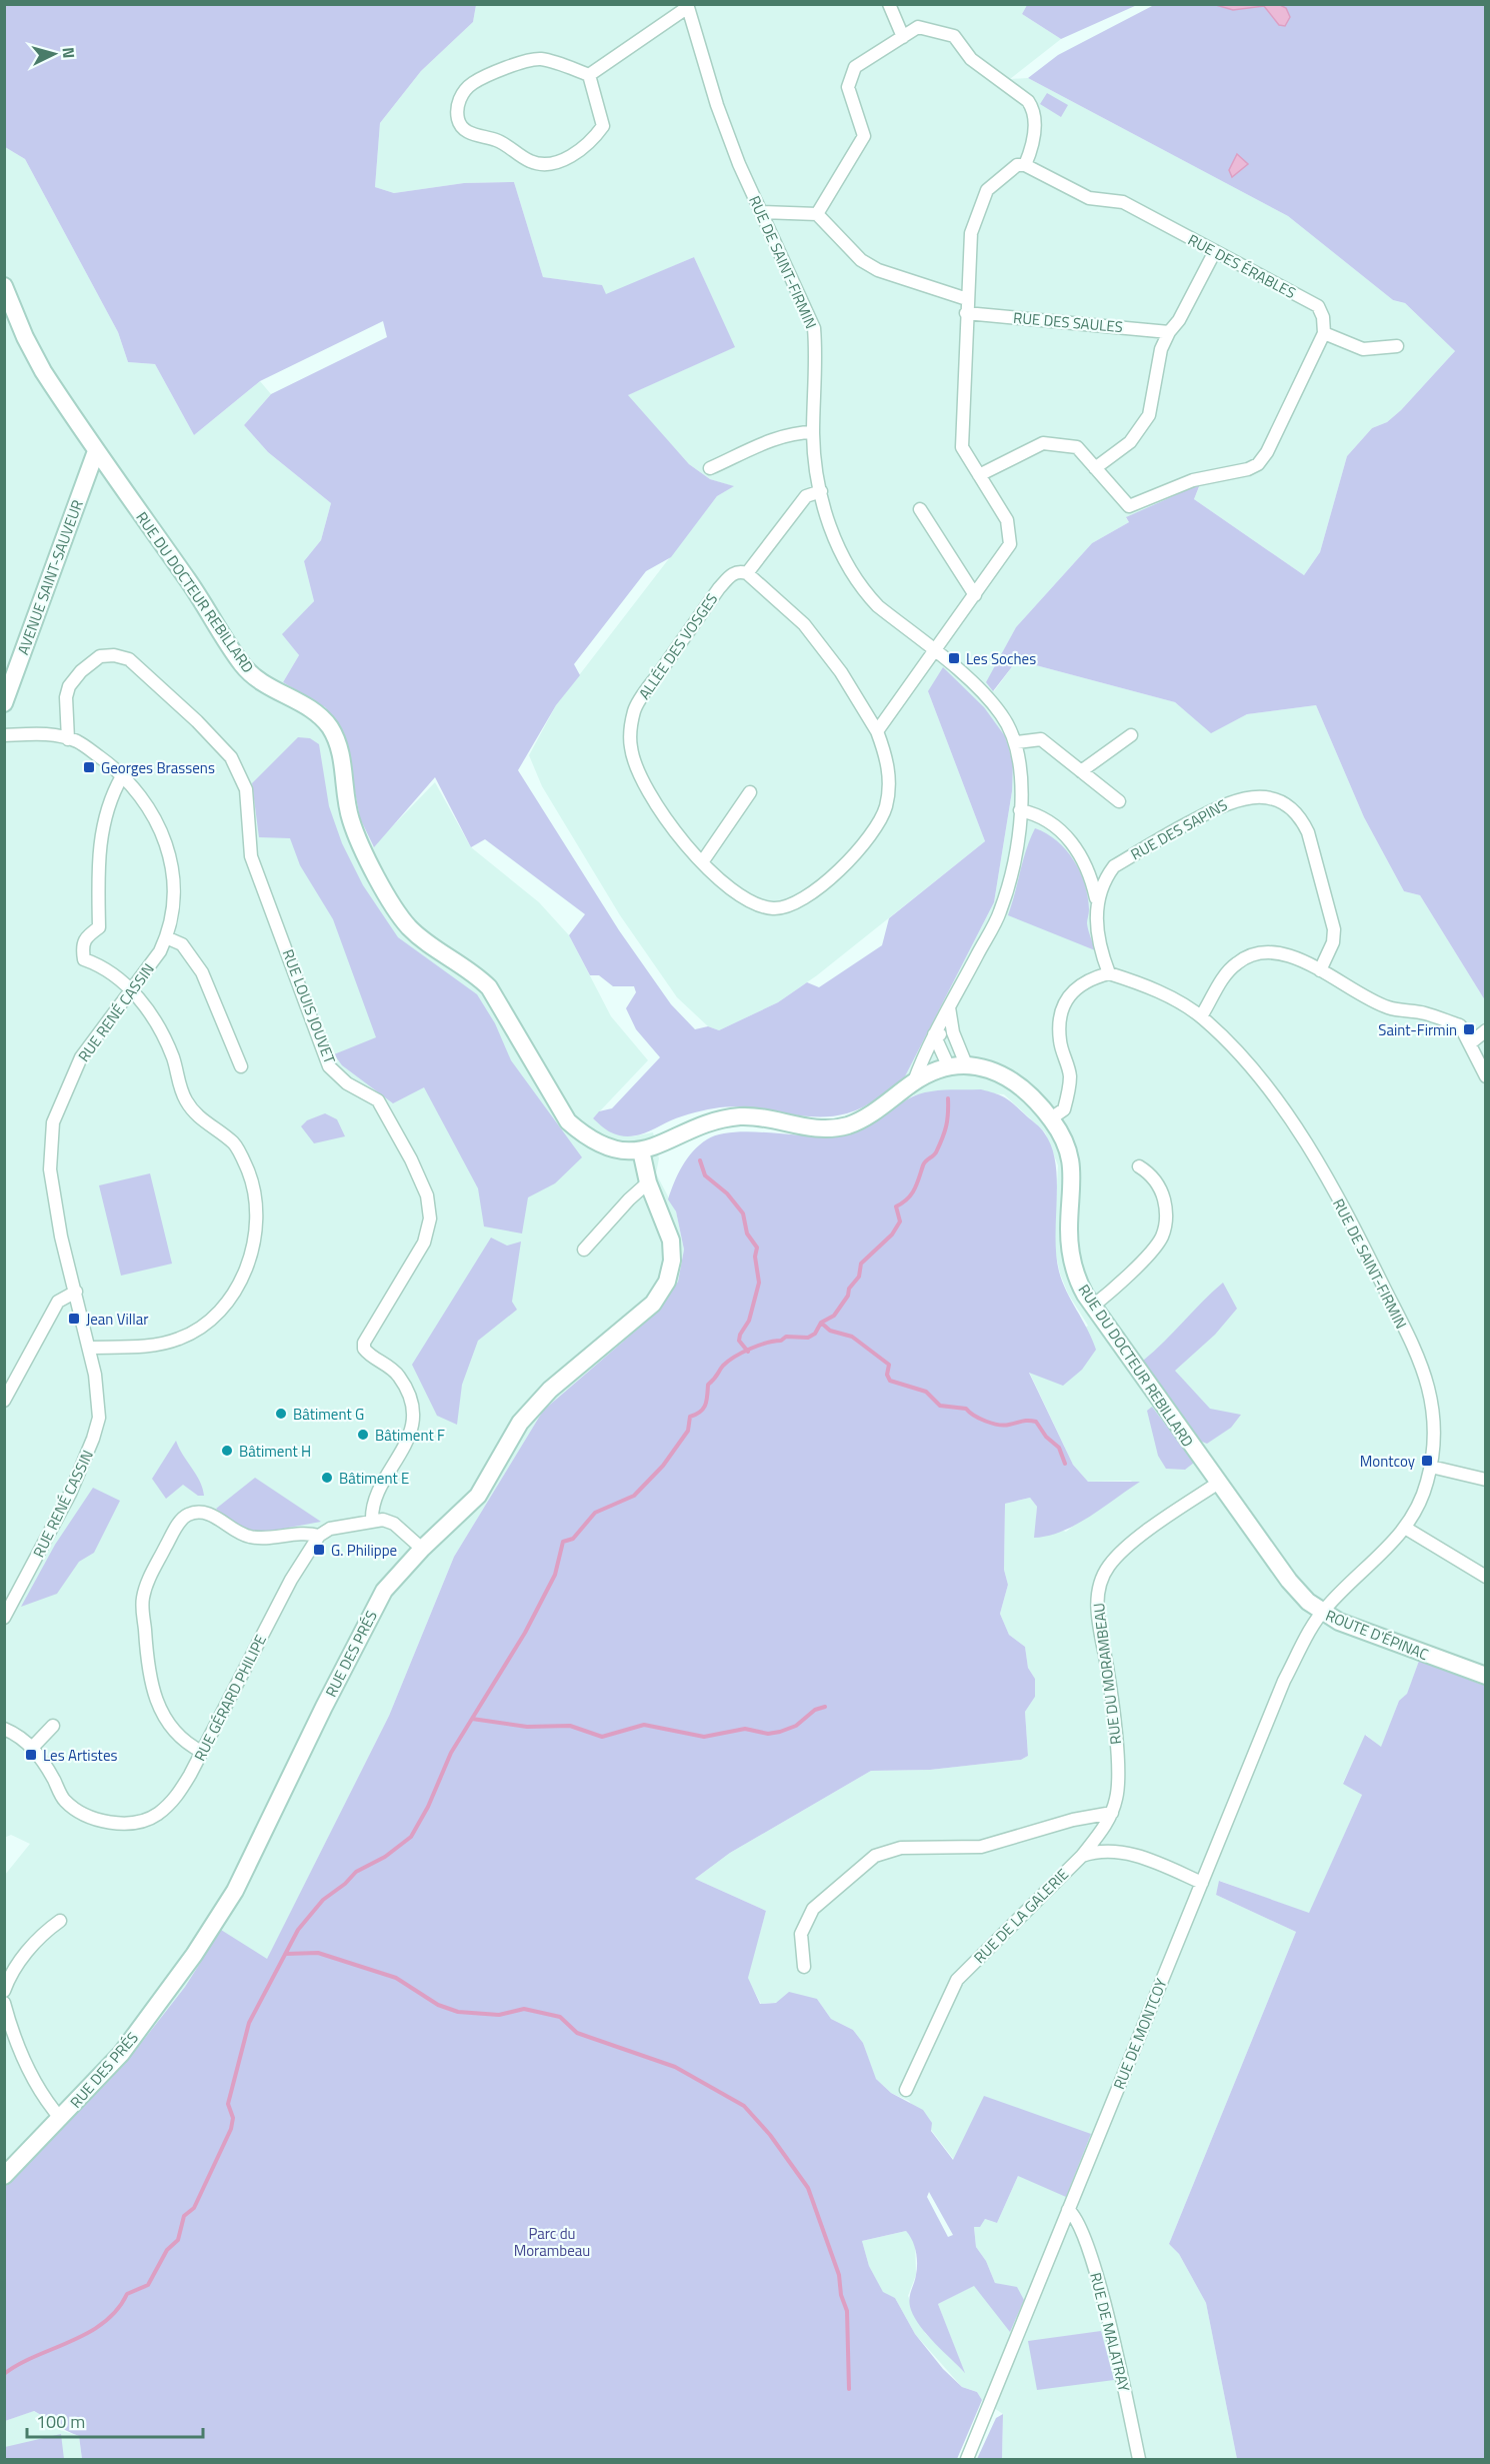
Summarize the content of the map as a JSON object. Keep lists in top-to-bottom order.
{
  "streets": {
    "main road": [
      "AVENUE SAINT-SAUVEUR",
      "RUE DU DOCTEUR REBILLARD",
      "ROUTE D'ÉPINAC",
      "RUE DES PRÉS"
    ],
    "street": [
      "RUE DE SAINT-FIRMIN",
      "RUE DES ÉRABLES",
      "RUE DES SAULES",
      "ALLÉE DES VOSGES",
      "RUE DES SAPINS",
      "RUE LOUIS JOUVET",
      "RUE RENÉ CASSIN",
      "RUE DU MORAMBEAU",
      "RUE GÉRARD PHILIPE",
      "RUE DE LA GALERIE",
      "RUE DE MONTCOY",
      "RUE DE MALATRAY"
    ]
  },
  "crossings": [
    ["RUE DE SAINT-FIRMIN", "RUE DU DOCTEUR REBILLARD"],
    ["RUE DE SAINT-FIRMIN", "ALLÉE DES VOSGES"],
    ["RUE DE SAINT-FIRMIN", "ROUTE D'ÉPINAC"],
    ["RUE DE SAINT-FIRMIN", "RUE DE MONTCOY"],
    ["AVENUE SAINT-SAUVEUR", "RUE DU DOCTEUR REBILLARD"],
    ["RUE DU DOCTEUR REBILLARD", "ROUTE D'ÉPINAC"],
    ["RUE DU DOCTEUR REBILLARD", "RUE DES PRÉS"],
    ["RUE DU DOCTEUR REBILLARD", "RUE DU MORAMBEAU"],
    ["RUE LOUIS JOUVET", "RUE RENÉ CASSIN"],
    ["ROUTE D'ÉPINAC", "RUE DE MONTCOY"],
    ["RUE DU MORAMBEAU", "RUE DE LA GALERIE"],
    ["RUE DE LA GALERIE", "RUE DE MONTCOY"],
    ["RUE DE MONTCOY", "RUE DE MALATRAY"]
  ],
  "parks": ["Parc du Morambeau"],
  "places": {
    "transit": [
      "Les Soches",
      "Georges Brassens",
      "Saint-Firmin",
      "Jean Villar",
      "Montcoy",
      "G. Philippe",
      "Les Artistes"
    ],
    "other": [
      "Bâtiment G",
      "Bâtiment F",
      "Bâtiment H",
      "Bâtiment E"
    ]
  },
  "scale_bar": "100 m",
  "north": "right"
}
